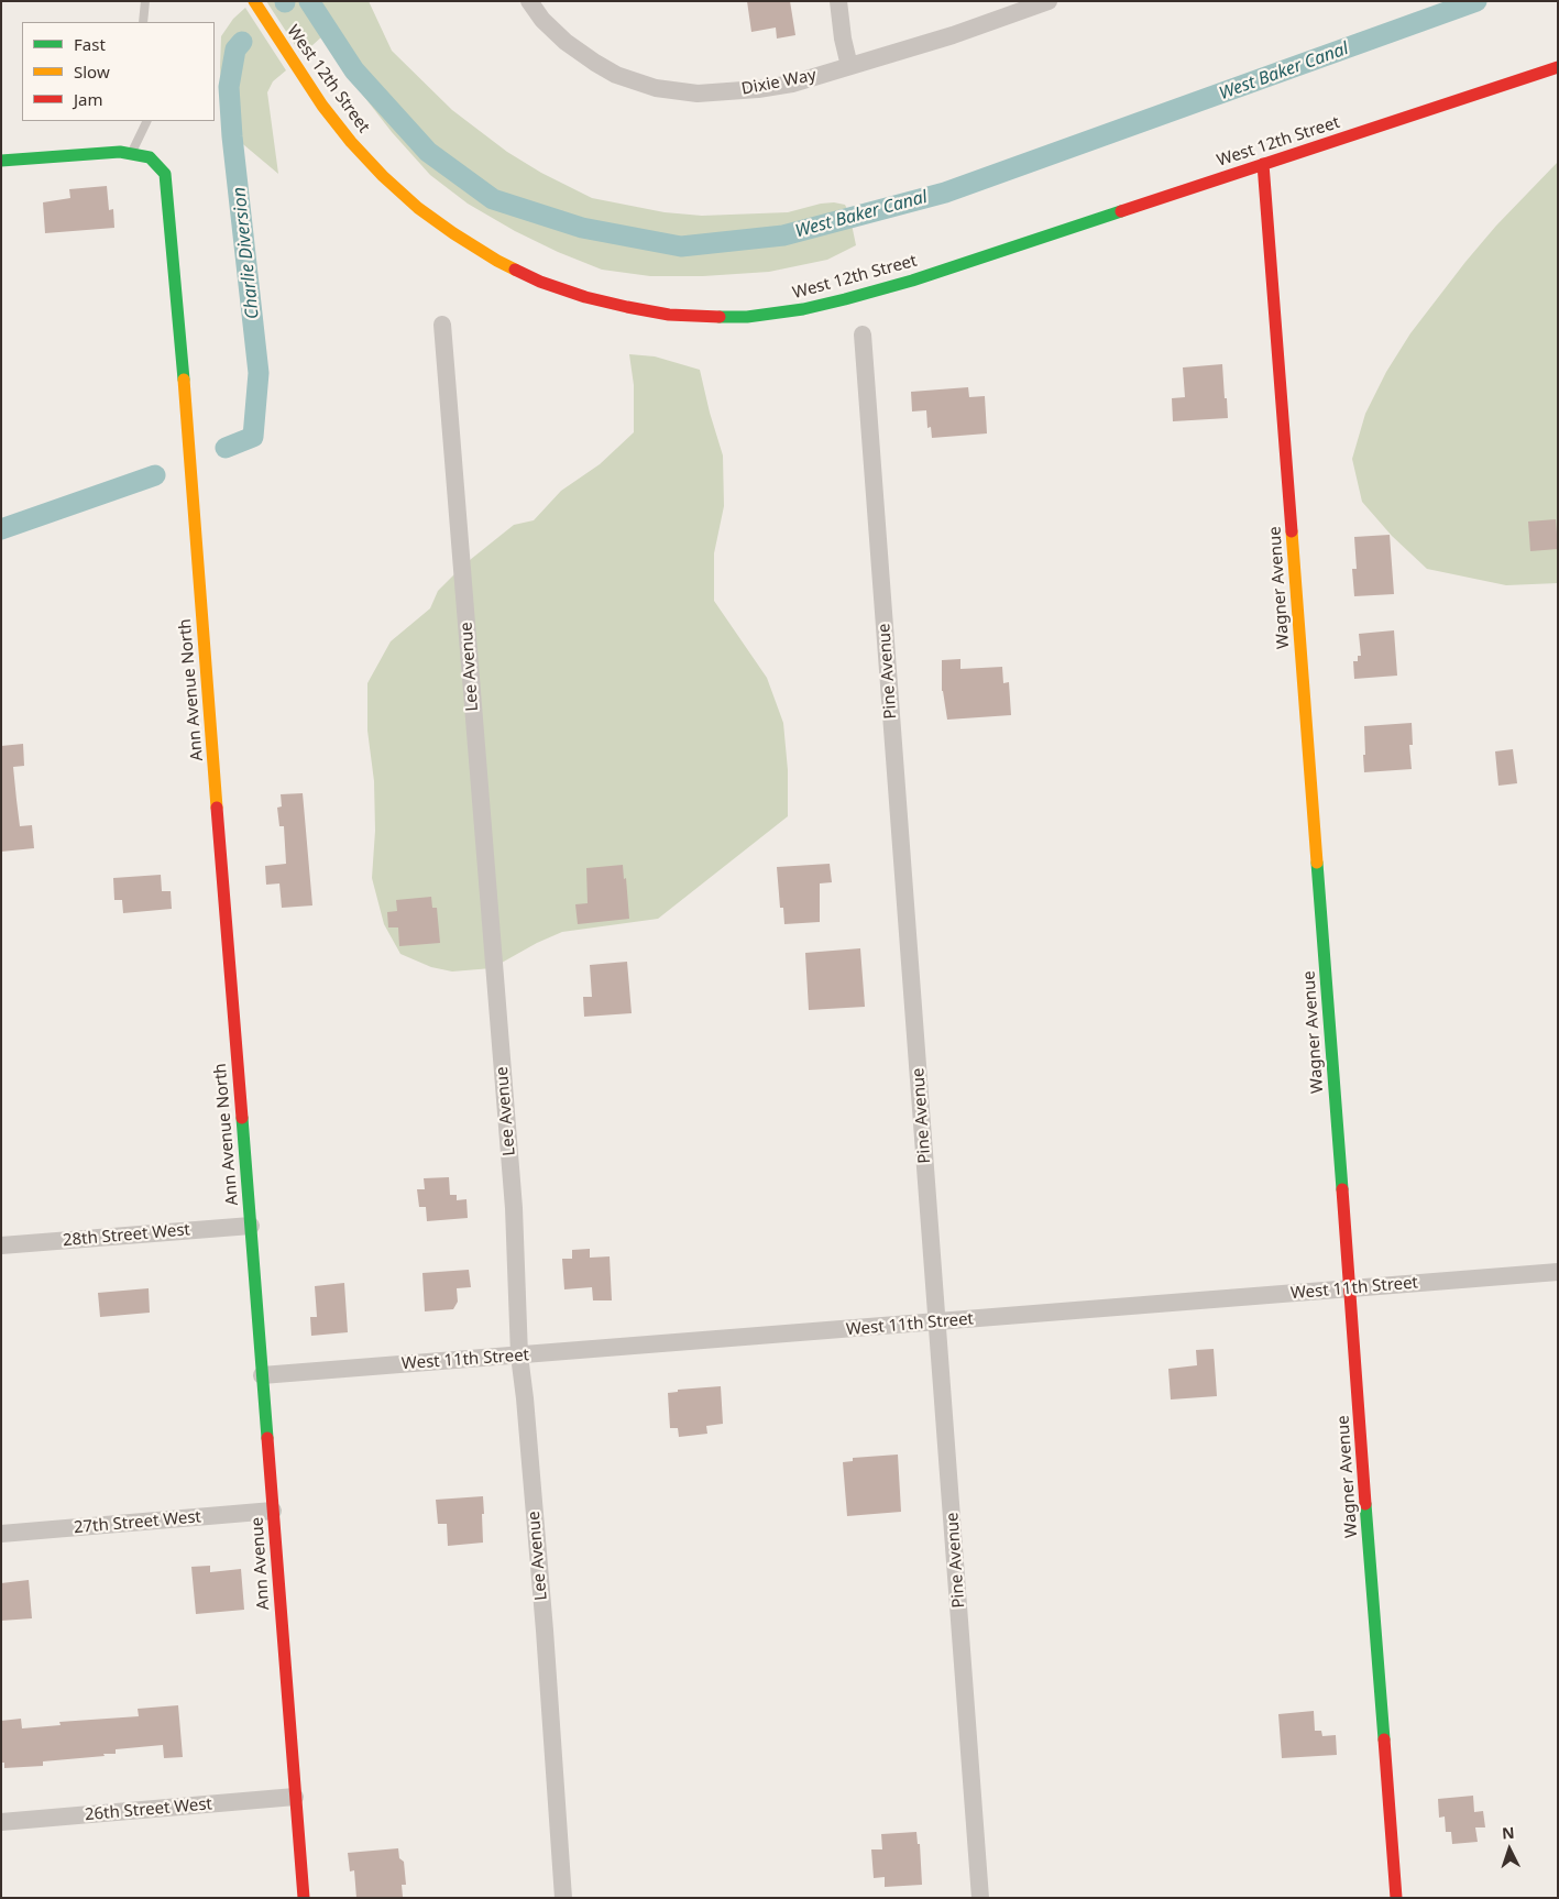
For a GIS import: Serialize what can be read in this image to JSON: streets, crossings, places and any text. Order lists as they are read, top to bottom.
{
  "streets": {
    "street": [
      "West 12th Street",
      "Dixie Way",
      "Wagner Avenue",
      "Lee Avenue",
      "Pine Avenue",
      "Ann Avenue North",
      "28th Street West",
      "West 11th Street",
      "27th Street West",
      "Ann Avenue",
      "26th Street West"
    ]
  },
  "crossings": [
    ["West 12th Street", "Wagner Avenue"],
    ["Wagner Avenue", "West 11th Street"],
    ["Lee Avenue", "West 11th Street"],
    ["Pine Avenue", "West 11th Street"],
    ["Ann Avenue North", "28th Street West"],
    ["Ann Avenue North", "Ann Avenue"],
    ["28th Street West", "Ann Avenue"],
    ["West 11th Street", "Ann Avenue"],
    ["27th Street West", "Ann Avenue"],
    ["Ann Avenue", "26th Street West"]
  ],
  "water": ["West Baker Canal", "Charlie Diversion"],
  "legend": ["Fast", "Slow", "Jam"],
  "north": "top"
}
